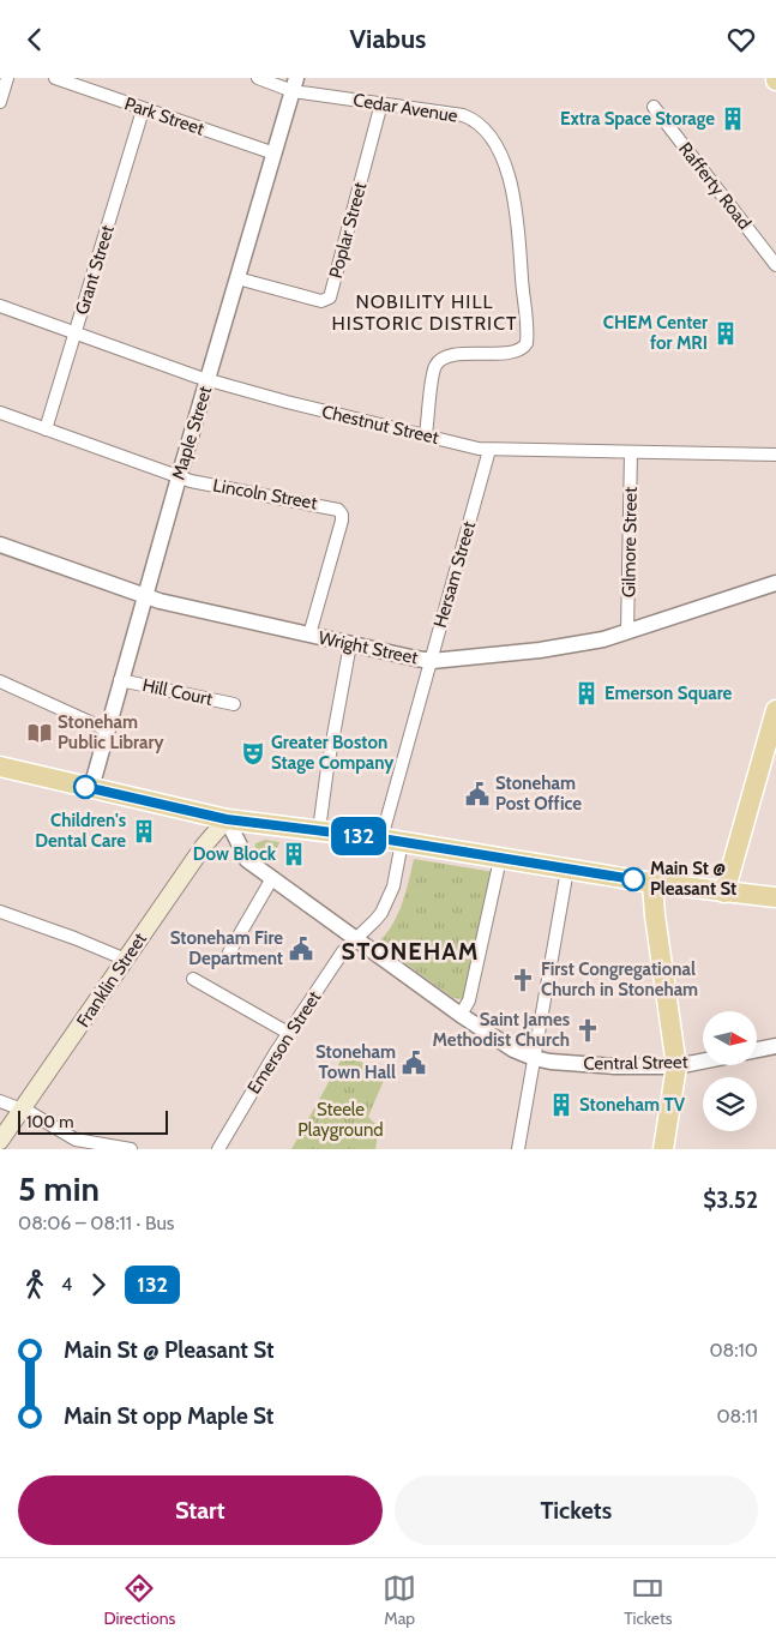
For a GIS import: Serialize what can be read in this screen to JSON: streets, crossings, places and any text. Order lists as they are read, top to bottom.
{
  "streets": {
    "main road": ["Franklin Street"],
    "street": [
      "Cedar Avenue",
      "Park Street",
      "Rafferty Road",
      "Poplar Street",
      "Grant Street",
      "Chestnut Street",
      "Maple Street",
      "Lincoln Street",
      "Gilmore Street",
      "Hersam Street",
      "Wright Street",
      "Hill Court",
      "Emerson Street",
      "Central Street"
    ]
  },
  "crossings": [
    ["Cedar Avenue", "Poplar Street"],
    ["Cedar Avenue", "Chestnut Street"],
    ["Cedar Avenue", "Maple Street"],
    ["Park Street", "Grant Street"],
    ["Park Street", "Maple Street"],
    ["Poplar Street", "Maple Street"],
    ["Grant Street", "Chestnut Street"],
    ["Grant Street", "Lincoln Street"],
    ["Chestnut Street", "Maple Street"],
    ["Chestnut Street", "Gilmore Street"],
    ["Chestnut Street", "Hersam Street"],
    ["Maple Street", "Lincoln Street"],
    ["Maple Street", "Wright Street"],
    ["Maple Street", "Hill Court"],
    ["Lincoln Street", "Wright Street"],
    ["Gilmore Street", "Wright Street"],
    ["Hersam Street", "Wright Street"],
    ["Franklin Street", "Central Street"],
    ["Emerson Street", "Central Street"]
  ],
  "districts": ["NOBILITY HILL HISTORIC DISTRICT", "STONEHAM"],
  "parks": ["Steele Playground"],
  "places": {
    "building": [
      "Extra Space Storage",
      "CHEM Center for MRI",
      "Emerson Square",
      "Children's Dental Care",
      "Dow Block",
      "Stoneham TV"
    ],
    "library": ["Stoneham Public Library"],
    "theatre": ["Greater Boston Stage Company"],
    "public building": ["Stoneham Post Office", "Stoneham Fire Department", "Stoneham Town Hall"],
    "other": ["Main St @ Pleasant St"],
    "church": ["First Congregational Church in Stoneham", "Saint James Methodist Church"]
  },
  "lines": ["bus line 132"],
  "scale_bar": "100 m",
  "north": "right",
  "page": {
    "header": "Viabus",
    "on_map": "132",
    "scale": "100 m",
    "heading": ["5 min", "08:06 – 08:11 · Bus", "$3.52"],
    "legs": ["4", "132"],
    "list": [
      {
        "name": "Main St @ Pleasant St",
        "value": "08:10"
      },
      {
        "name": "Main St opp Maple St",
        "value": "08:11"
      }
    ],
    "buttons": ["Start", "Tickets"],
    "tabs": ["Directions", "Map", "Tickets"]
  }
}
